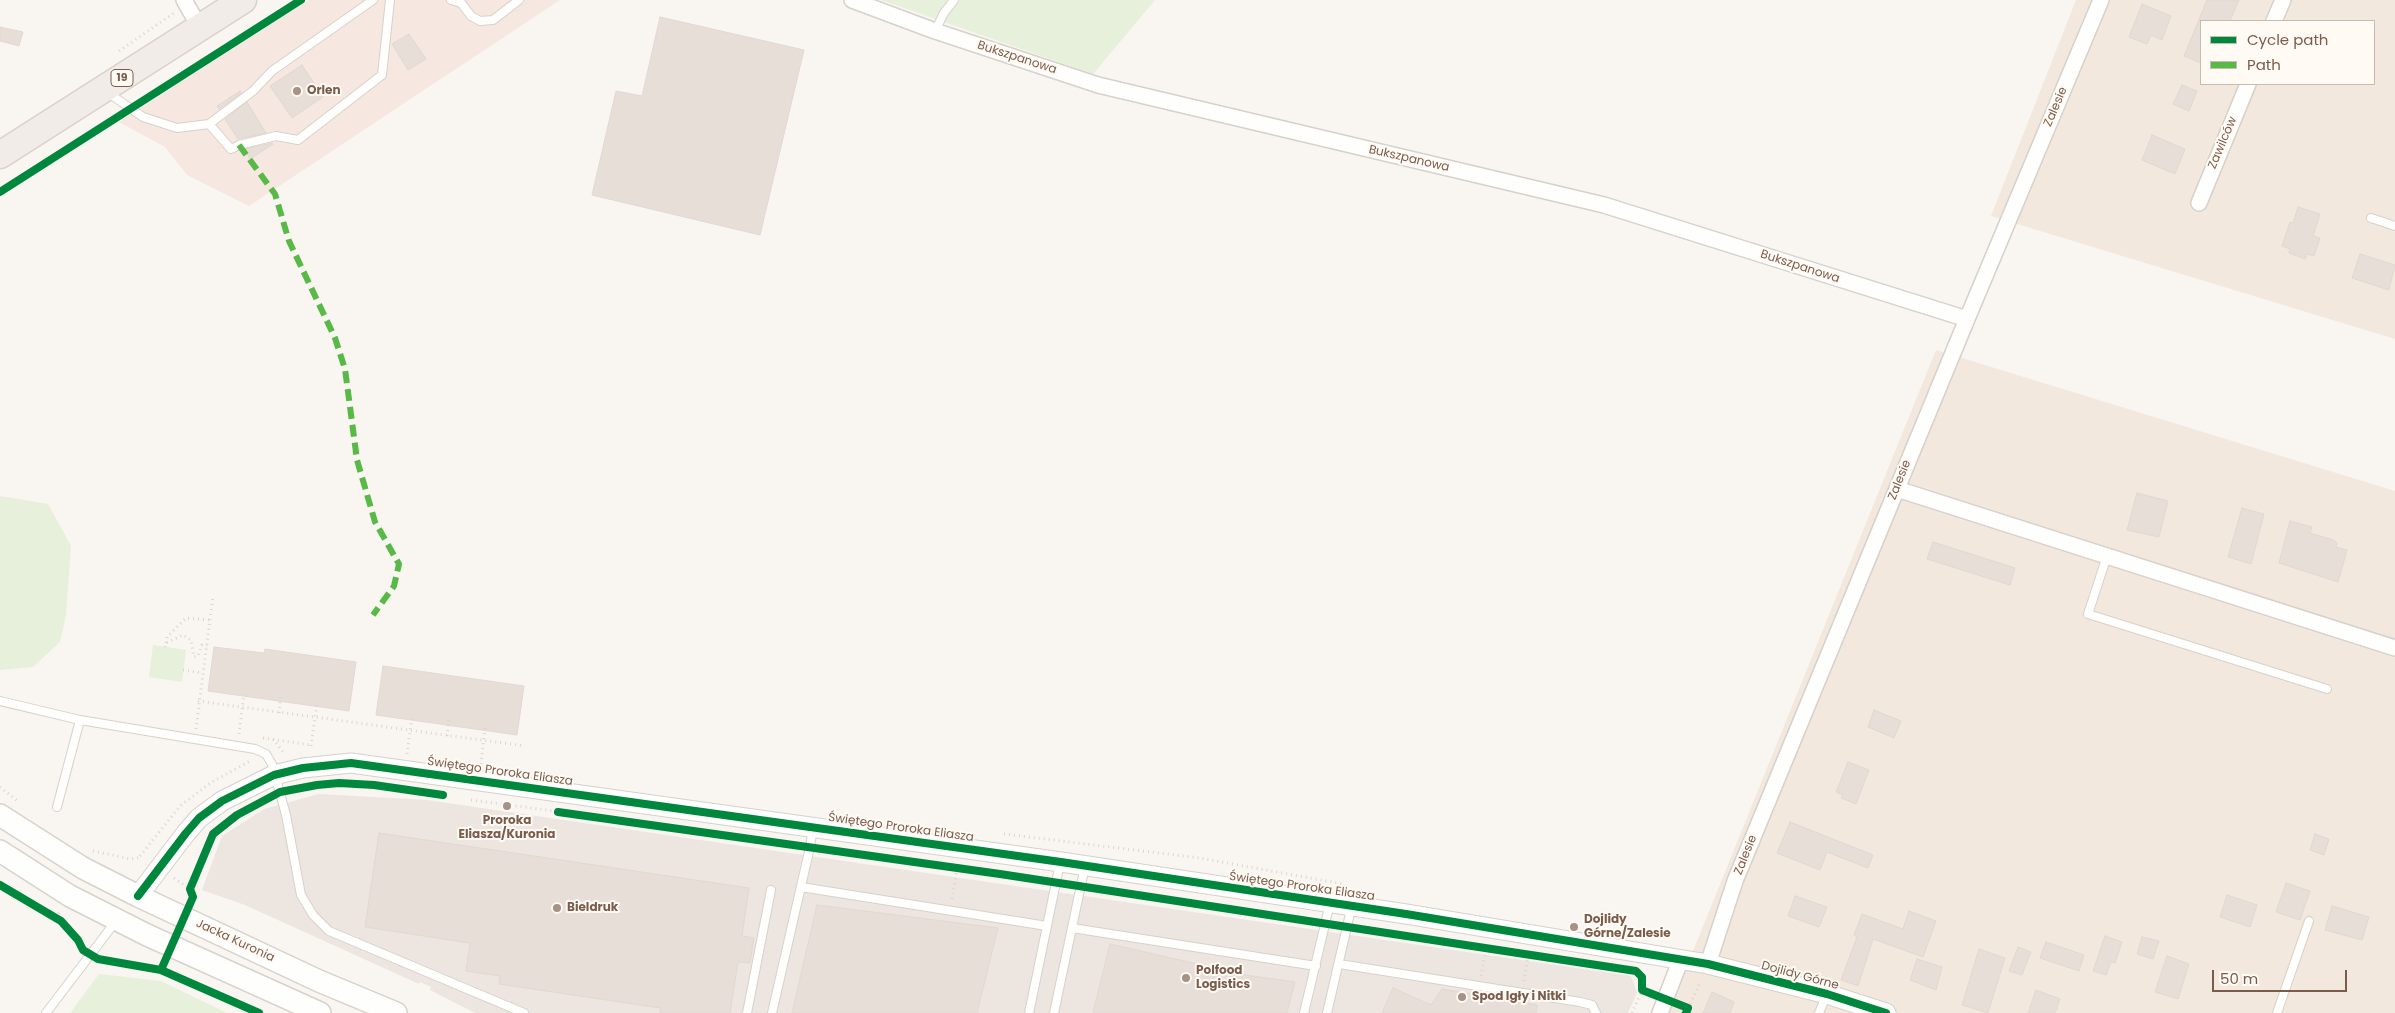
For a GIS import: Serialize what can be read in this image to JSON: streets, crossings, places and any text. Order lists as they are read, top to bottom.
{
  "streets": {
    "highway": ["19"],
    "main road": ["Jacka Kuronia"],
    "street": [
      "Bukszpanowa",
      "Zalesie",
      "Zawilców",
      "Świętego Proroka Eliasza",
      "Dojlidy Górne"
    ]
  },
  "crossings": [
    ["Bukszpanowa", "Zalesie"],
    ["Zalesie", "Świętego Proroka Eliasza"],
    ["Zalesie", "Dojlidy Górne"],
    ["Świętego Proroka Eliasza", "Jacka Kuronia"],
    ["Świętego Proroka Eliasza", "Dojlidy Górne"]
  ],
  "places": [
    "Orlen",
    "Proroka Eliasza/Kuronia",
    "Bieldruk",
    "Dojlidy Górne/Zalesie",
    "Polfood Logistics",
    "Spod Igły i Nitki"
  ],
  "legend": ["Cycle path", "Path"],
  "scale_bar": "50 m"
}
